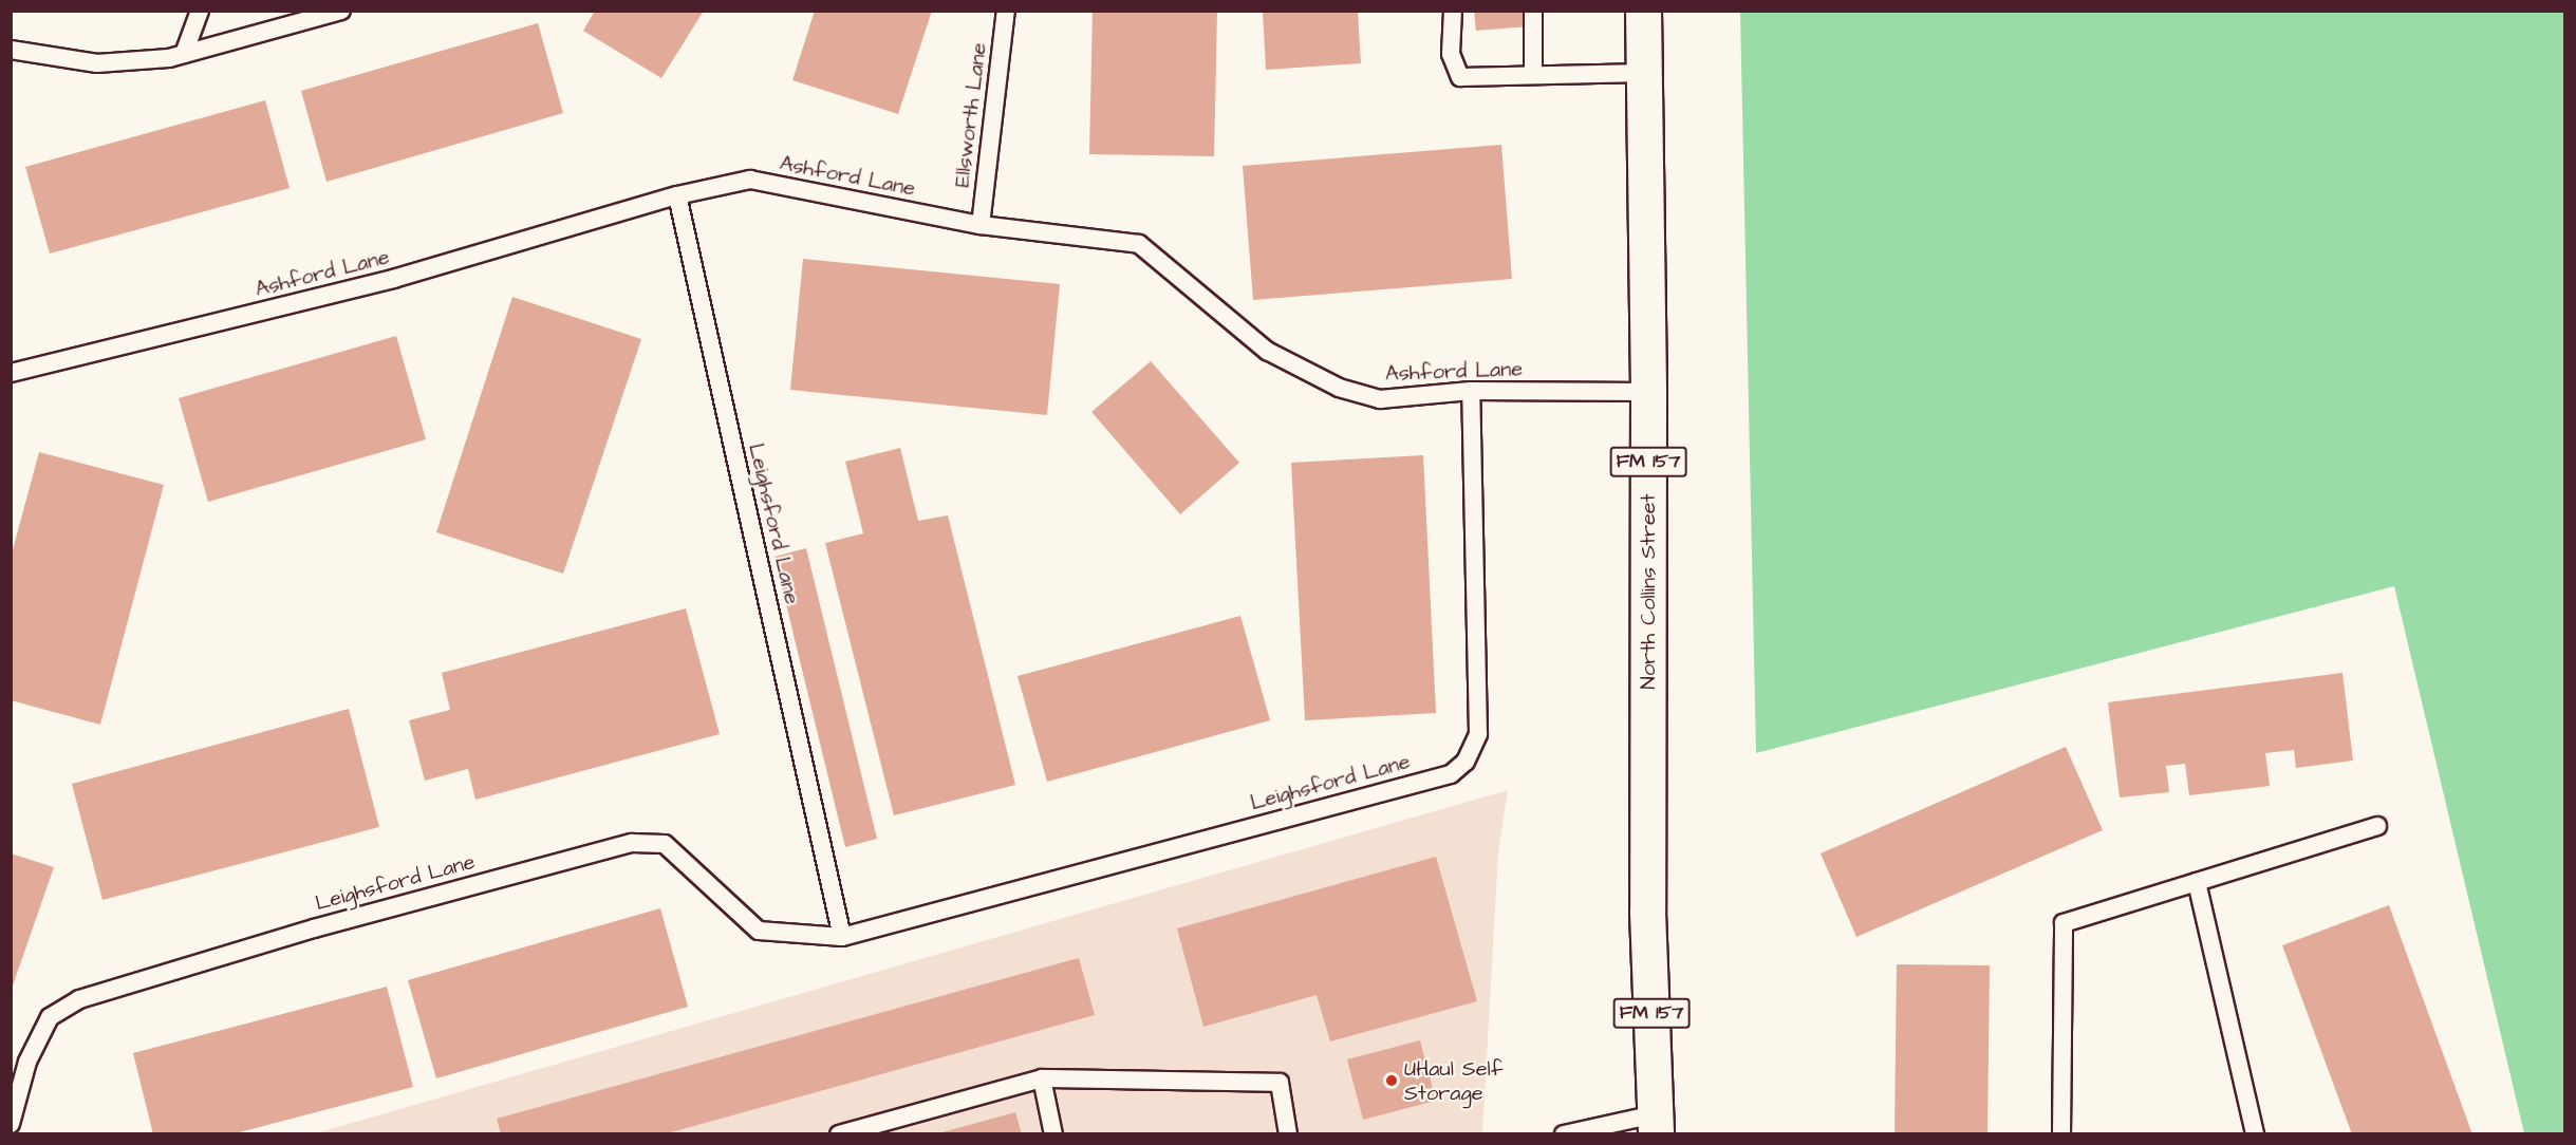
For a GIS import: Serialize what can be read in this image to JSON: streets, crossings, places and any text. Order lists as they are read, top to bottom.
{
  "streets": {
    "main road": ["FM 157", "North Collins Street"],
    "lane": ["Ellsworth Lane", "Ashford Lane", "Leighsford Lane"]
  },
  "crossings": [
    ["Ellsworth Lane", "Ashford Lane"],
    ["Ashford Lane", "Leighsford Lane"],
    ["Ashford Lane", "North Collins Street"]
  ],
  "places": ["UHaul Self Storage"]
}
